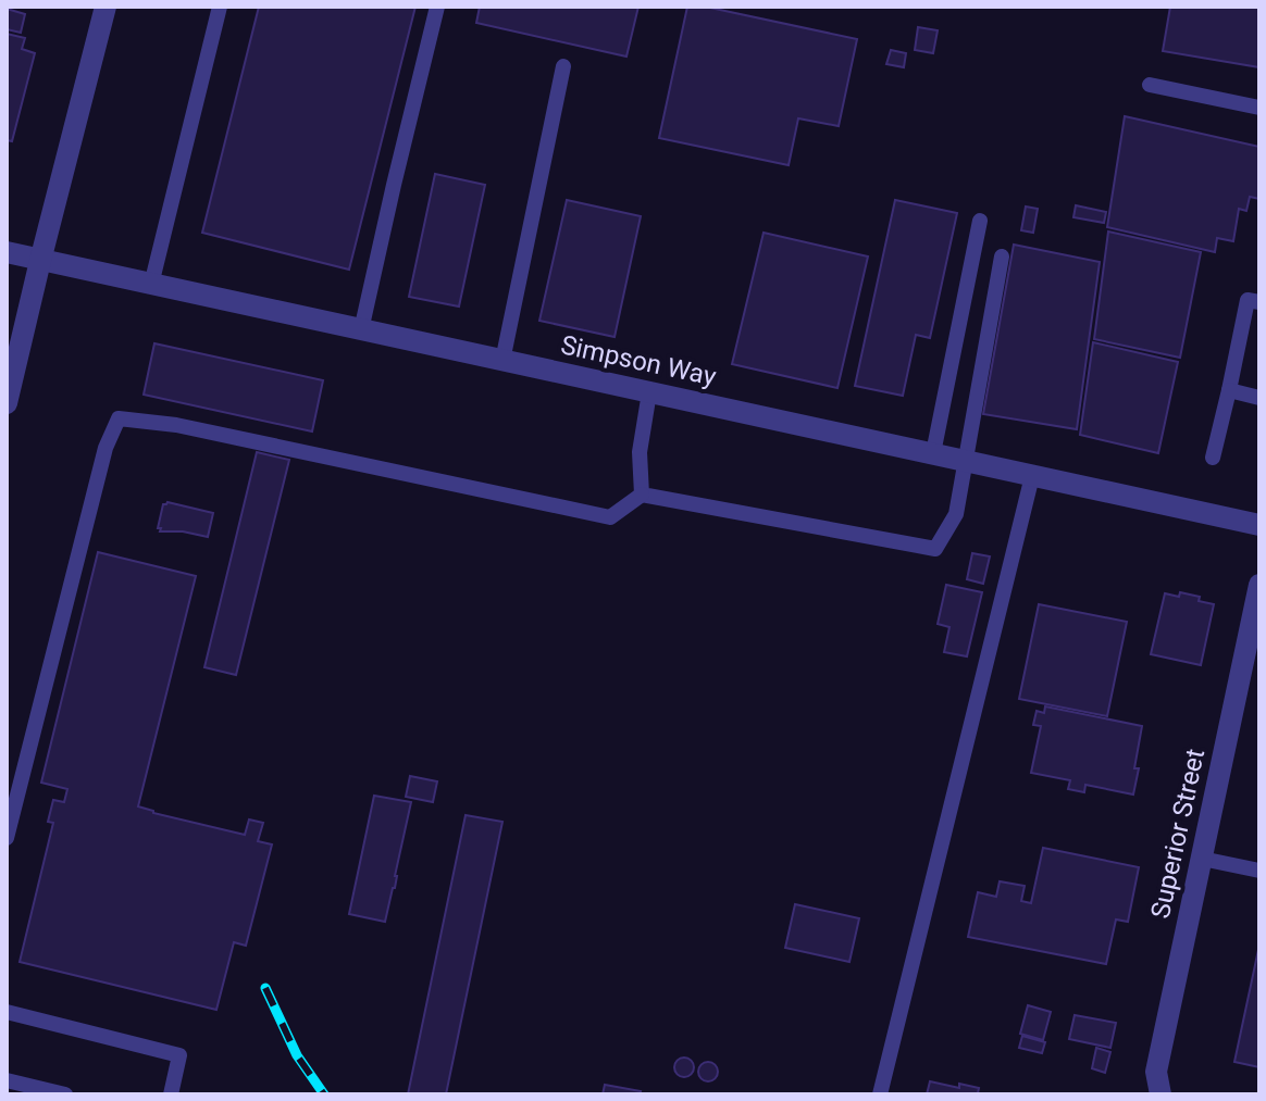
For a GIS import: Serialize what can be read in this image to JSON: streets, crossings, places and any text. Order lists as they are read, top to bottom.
{
  "streets": {
    "street": ["Simpson Way", "Superior Street"]
  }
}
